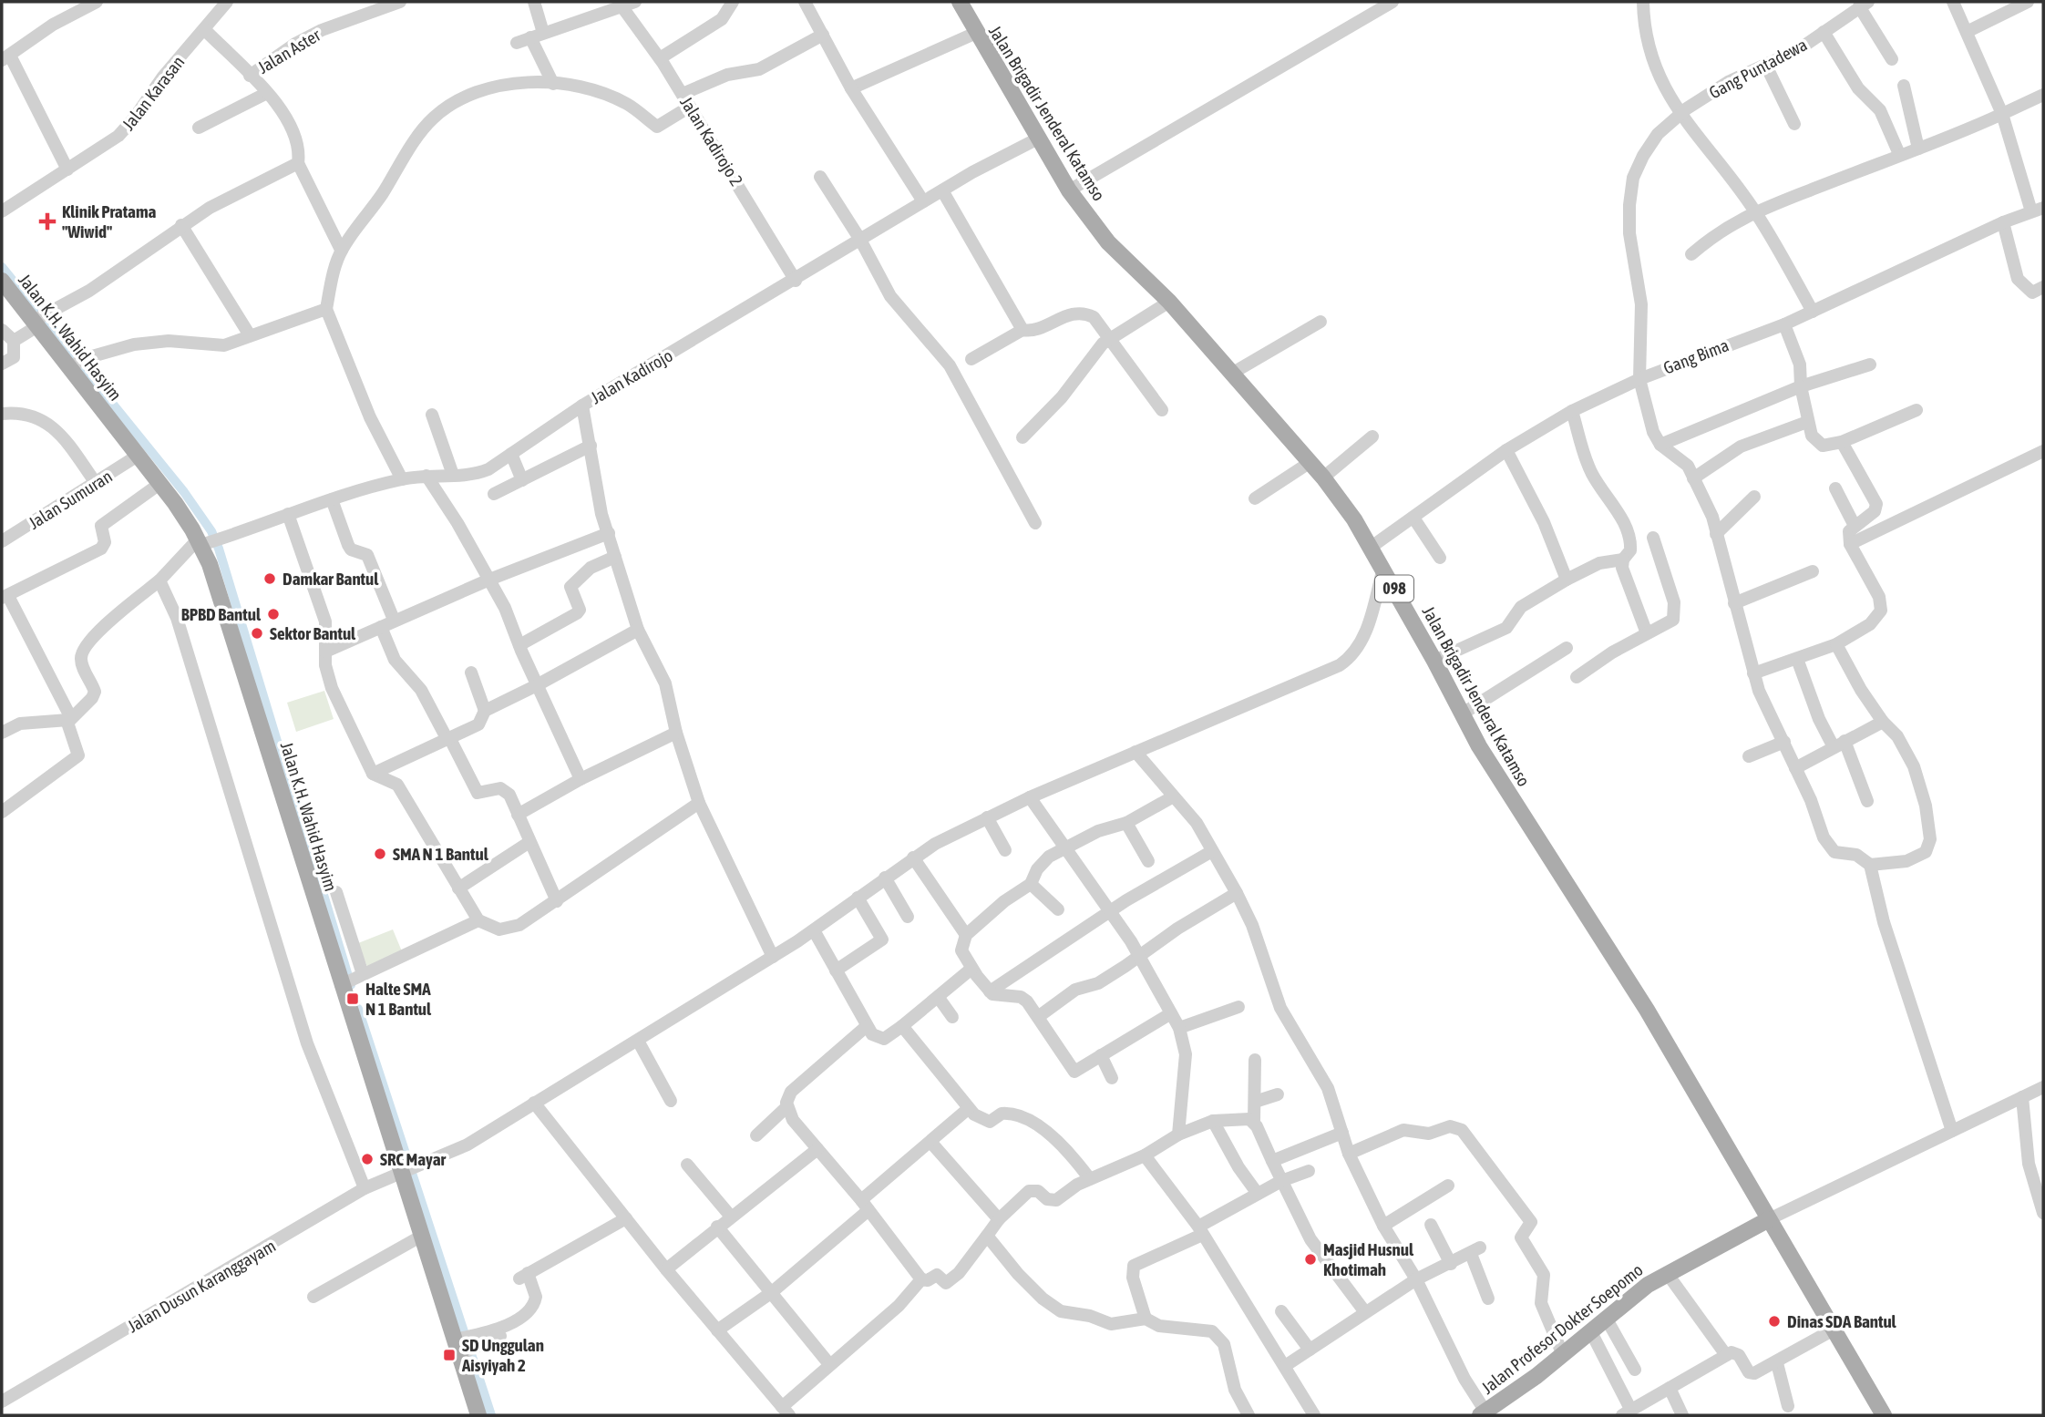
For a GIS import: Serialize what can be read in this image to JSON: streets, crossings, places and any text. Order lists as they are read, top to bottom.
{
  "streets": {
    "main road": [
      "Jalan Brigadir Jenderal Katamso",
      "Jalan K.H. Wahid Hasyim",
      "098",
      "Jalan Profesor Dokter Soepomo"
    ],
    "street": [
      "Jalan Aster",
      "Gang Puntadewa",
      "Jalan Karasan",
      "Jalan Kadirojo 2",
      "Gang Bima",
      "Jalan Kadirojo",
      "Jalan Sumuran",
      "Jalan Dusun Karanggayam"
    ]
  },
  "crossings": [
    ["Gang Puntadewa", "Gang Bima"],
    ["Jalan Brigadir Jenderal Katamso", "Gang Bima"],
    ["Jalan Brigadir Jenderal Katamso", "Jalan Kadirojo"],
    ["Jalan Brigadir Jenderal Katamso", "098"],
    ["Jalan Brigadir Jenderal Katamso", "Jalan Dusun Karanggayam"],
    ["Jalan Brigadir Jenderal Katamso", "Jalan Profesor Dokter Soepomo"],
    ["Jalan Kadirojo 2", "Jalan Kadirojo"],
    ["Jalan K.H. Wahid Hasyim", "Jalan Kadirojo"],
    ["Jalan K.H. Wahid Hasyim", "Jalan Sumuran"],
    ["Jalan K.H. Wahid Hasyim", "Jalan Dusun Karanggayam"],
    ["098", "Jalan Profesor Dokter Soepomo"]
  ],
  "places": {
    "health": ["Klinik Pratama \"Wiwid\""],
    "other": [
      "Damkar Bantul",
      "BPBD Bantul",
      "Sektor Bantul",
      "SMA N 1 Bantul",
      "SRC Mayar",
      "Masjid Husnul Khotimah",
      "Dinas SDA Bantul"
    ],
    "transit": ["Halte SMA N 1 Bantul", "SD Unggulan Aisyiyah 2"]
  }
}
